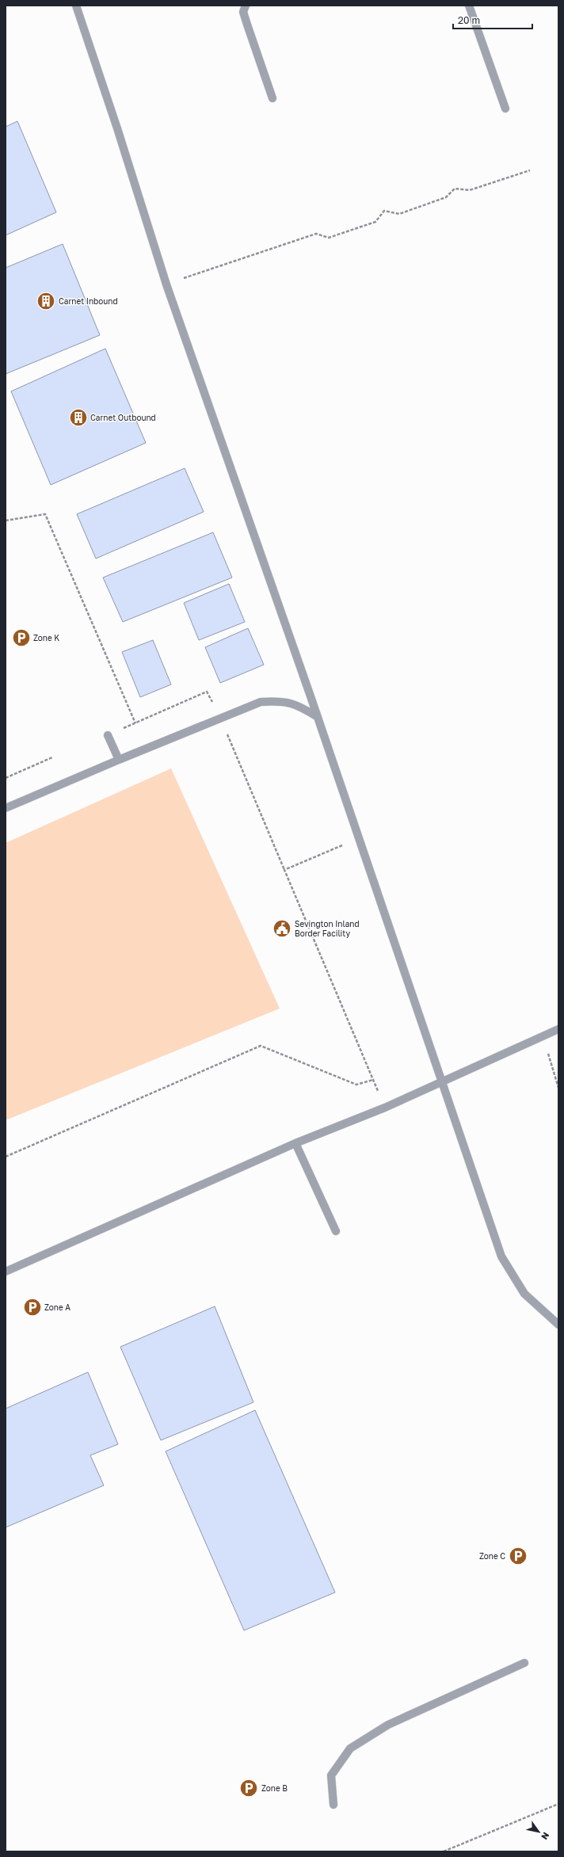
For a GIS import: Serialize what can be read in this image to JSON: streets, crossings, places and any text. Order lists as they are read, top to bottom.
{
  "places": {
    "building": ["Carnet Inbound", "Carnet Outbound"],
    "parking": [
      "Zone K",
      "Zone A",
      "Zone C",
      "Zone B"
    ],
    "public building": ["Sevington Inland Border Facility"]
  },
  "scale_bar": "20 m",
  "north": "bottom right"
}
